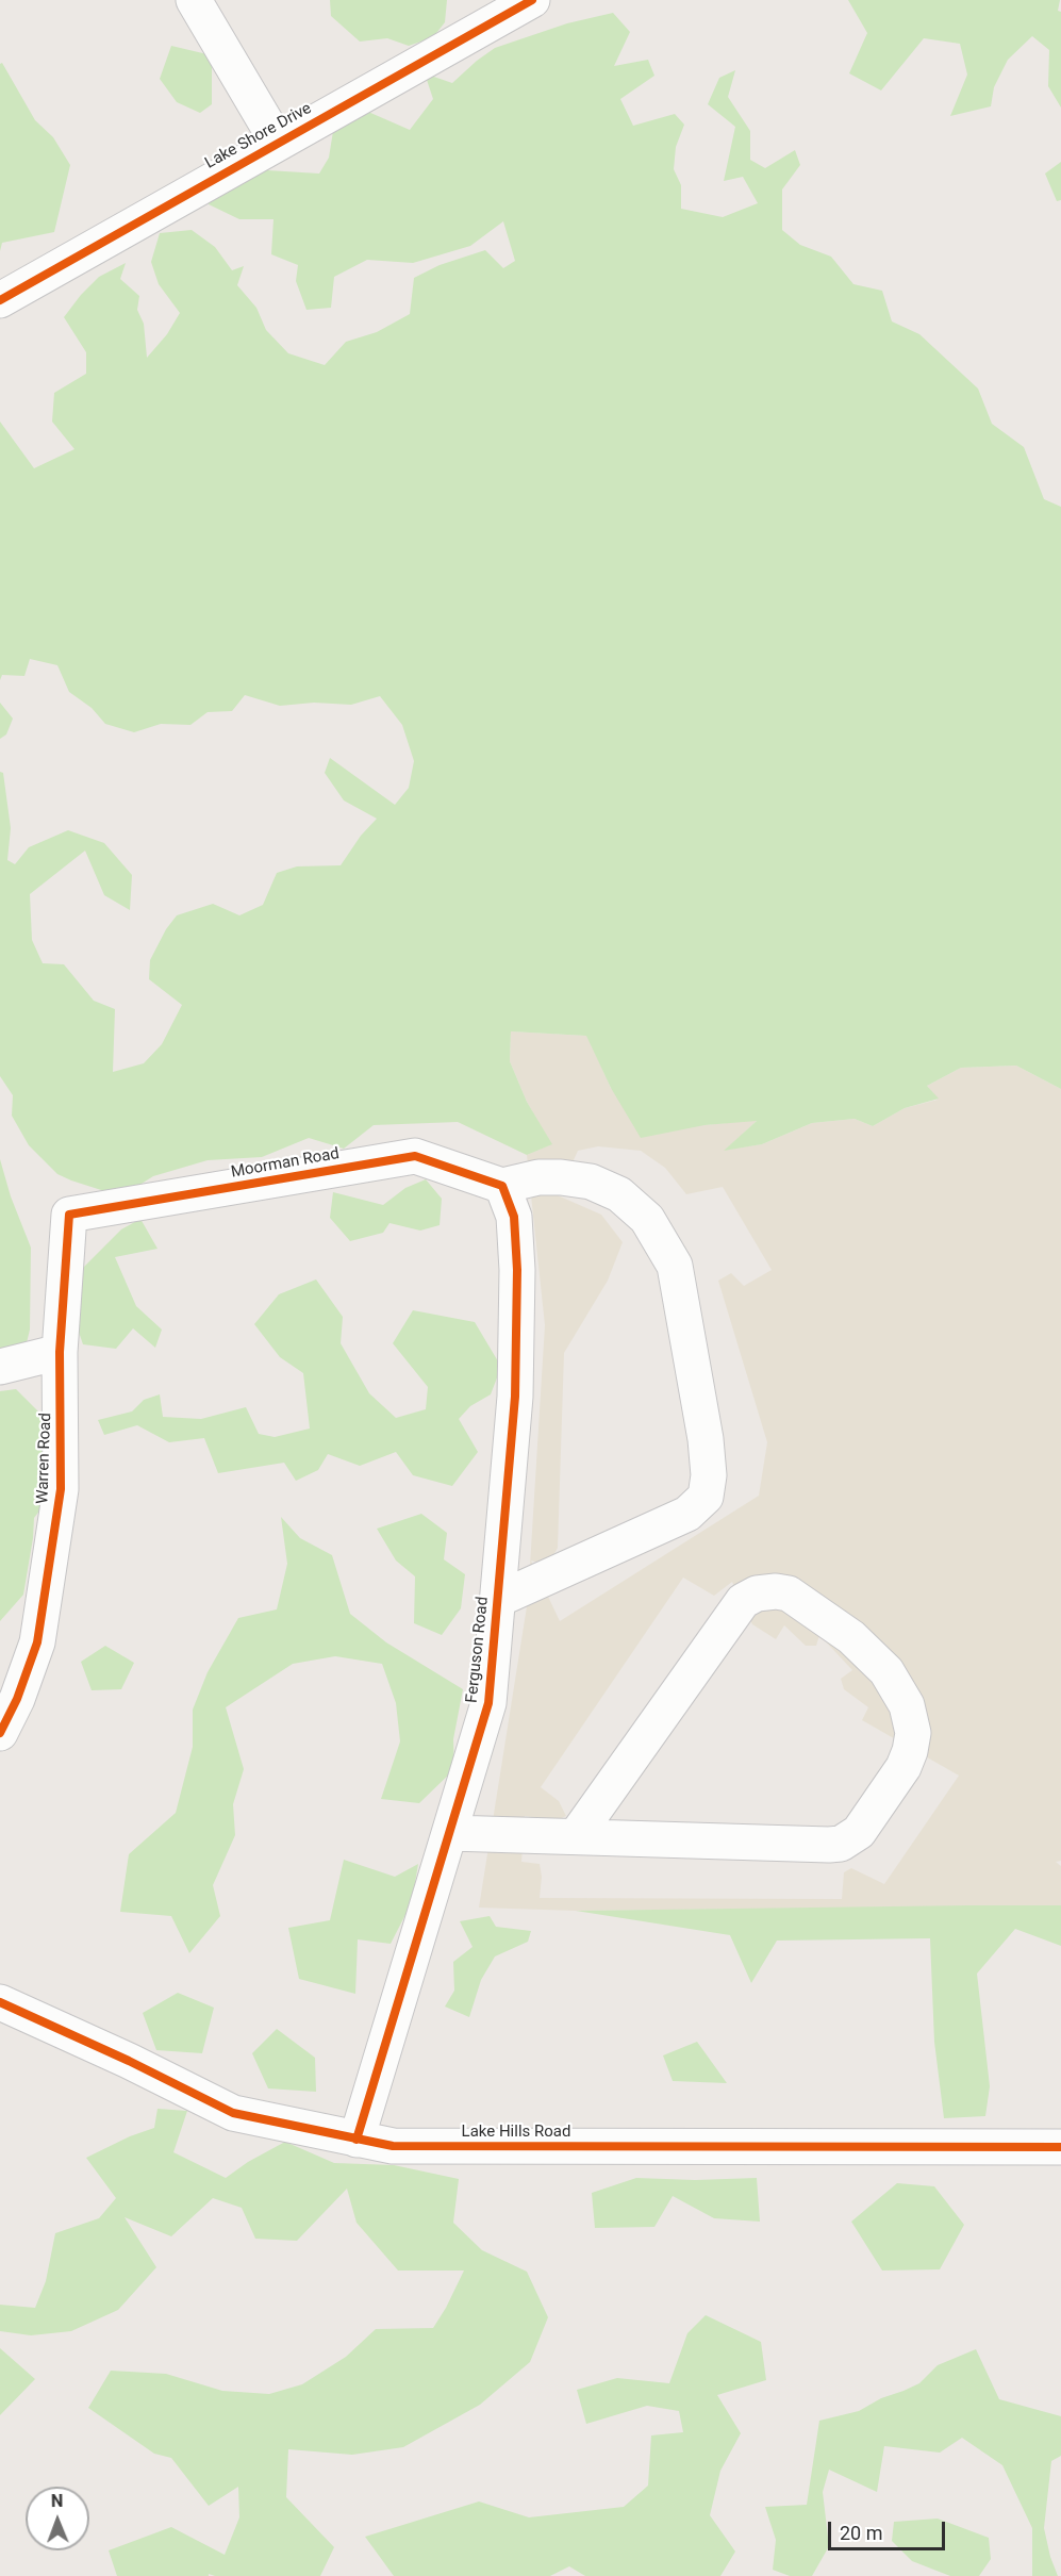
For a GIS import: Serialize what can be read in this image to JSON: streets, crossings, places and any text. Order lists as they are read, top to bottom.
{
  "streets": {
    "street": [
      "Lake Shore Drive",
      "Moorman Road",
      "Warren Road",
      "Ferguson Road",
      "Lake Hills Road"
    ]
  },
  "crossings": [
    ["Moorman Road", "Warren Road"],
    ["Moorman Road", "Ferguson Road"],
    ["Ferguson Road", "Lake Hills Road"]
  ],
  "scale_bar": "20 m",
  "north": "top"
}
